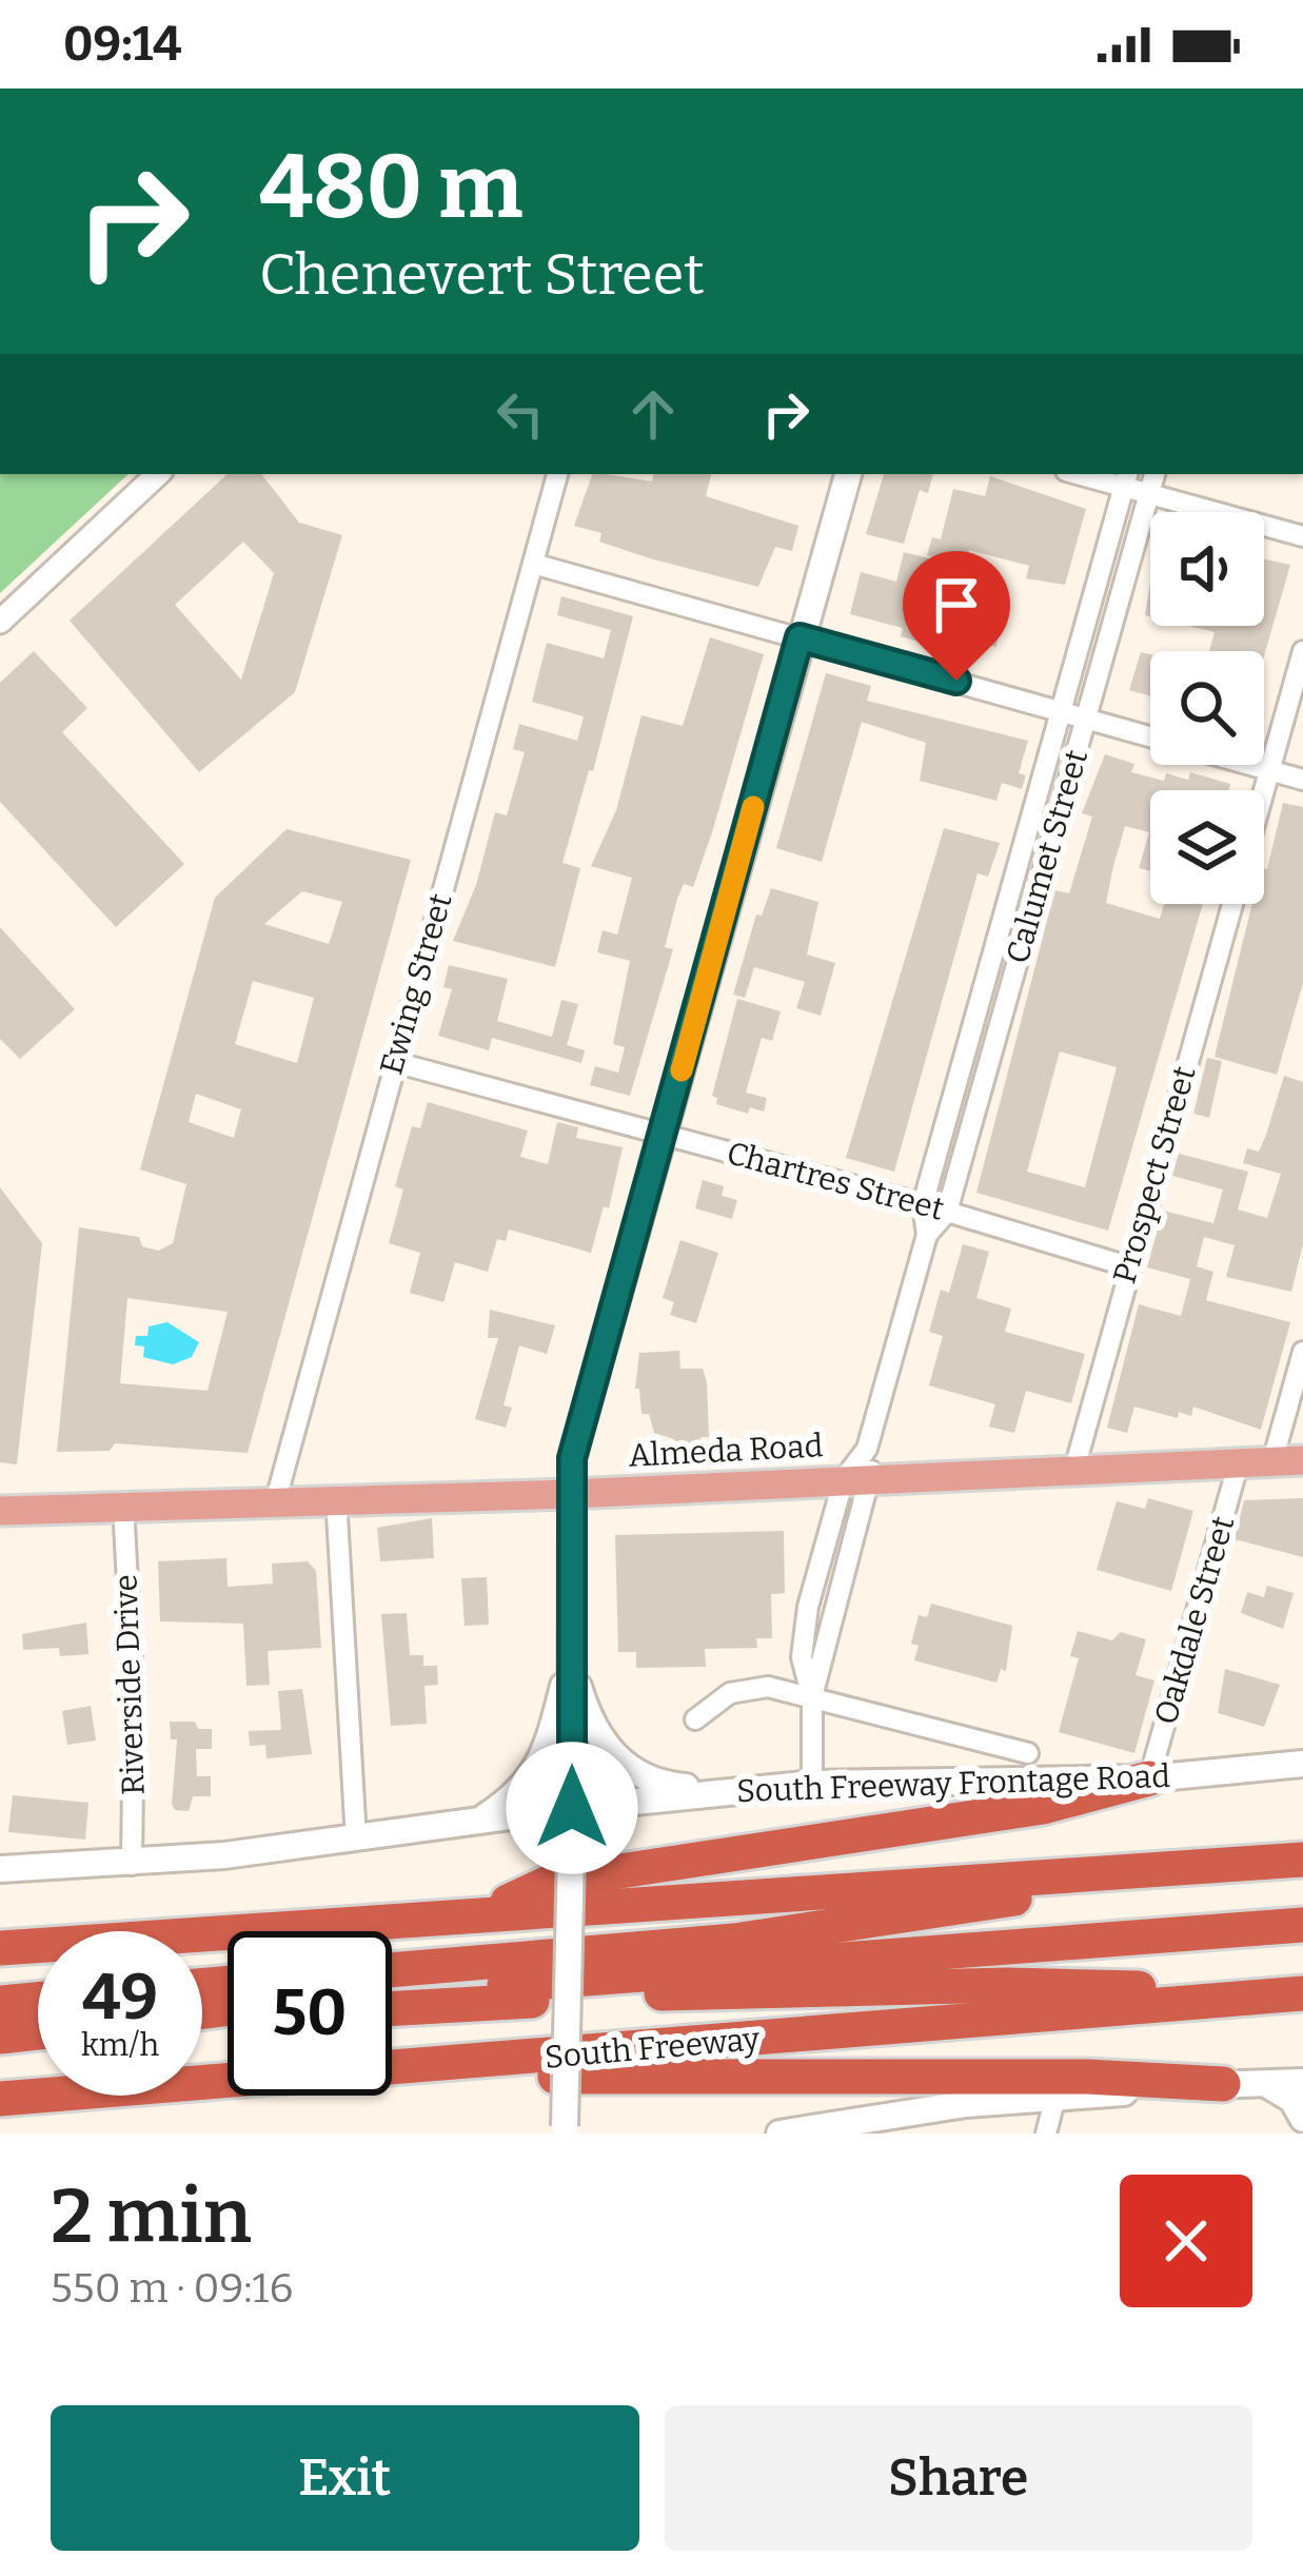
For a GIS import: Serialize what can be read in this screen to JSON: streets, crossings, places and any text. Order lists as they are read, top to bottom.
{
  "streets": {
    "highway": ["South Freeway"],
    "main road": ["Almeda Road", "South Freeway Frontage Road"],
    "street": [
      "Calumet Street",
      "Ewing Street",
      "Prospect Street",
      "Chartres Street",
      "Oakdale Street",
      "Riverside Drive"
    ]
  },
  "crossings": [
    ["Calumet Street", "Chartres Street"],
    ["Calumet Street", "Almeda Road"],
    ["Ewing Street", "Chartres Street"],
    ["Ewing Street", "Almeda Road"],
    ["Prospect Street", "Chartres Street"],
    ["Prospect Street", "Almeda Road"],
    ["Almeda Road", "Oakdale Street"],
    ["Almeda Road", "Riverside Drive"],
    ["Oakdale Street", "South Freeway Frontage Road"],
    ["Riverside Drive", "South Freeway Frontage Road"]
  ],
  "page": {
    "status": "09:14",
    "turn": ["480 m", "Chenevert Street"],
    "speed": "49 km/h",
    "limit": "50",
    "heading": ["2 min", "550 m · 09:16"],
    "buttons": ["Exit", "Share"]
  }
}
